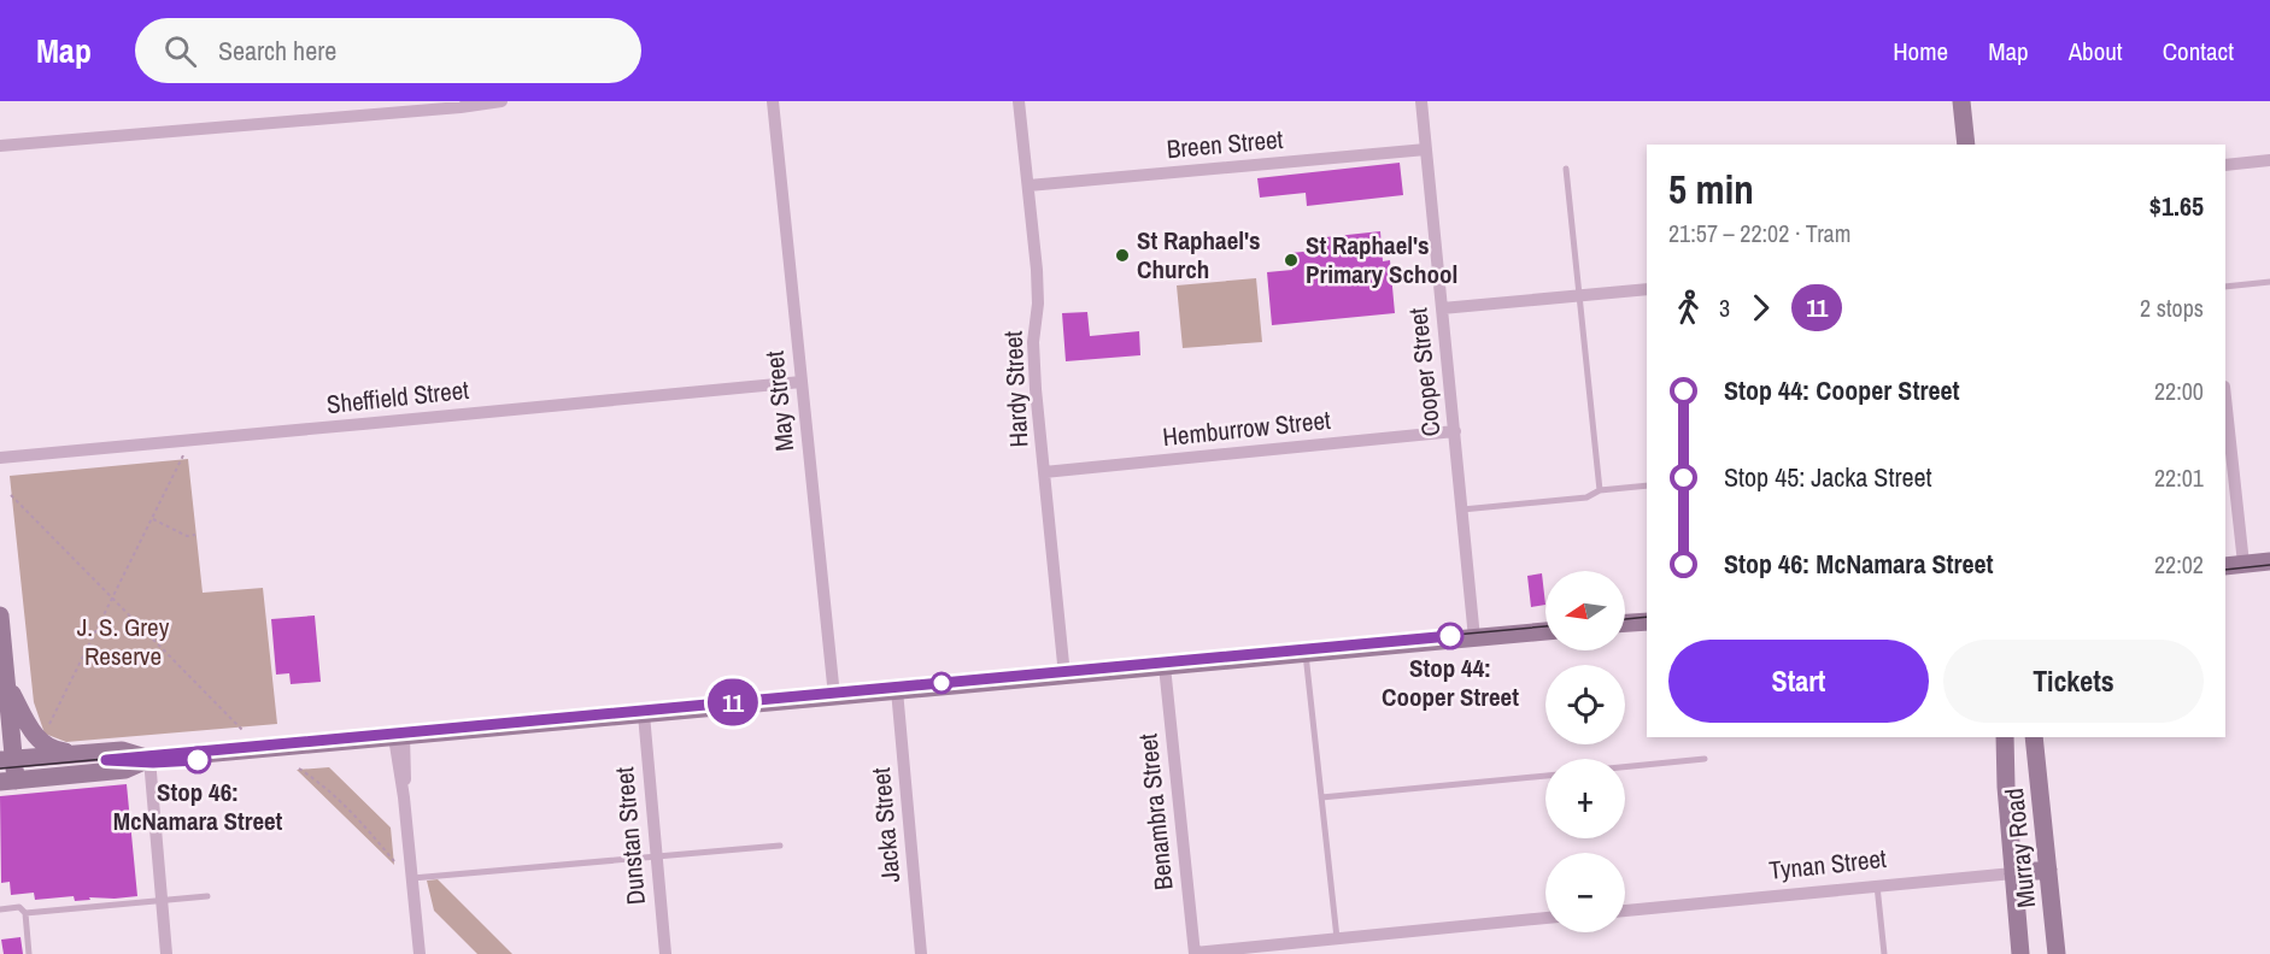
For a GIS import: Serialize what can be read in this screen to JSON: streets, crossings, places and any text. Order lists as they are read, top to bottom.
{
  "streets": {
    "street": [
      "Breen Street",
      "Cooper Street",
      "Hardy Street",
      "Sheffield Street",
      "May Street",
      "Hemburrow Street",
      "Benambra Street",
      "Jacka Street",
      "Dunstan Street",
      "Murray Road",
      "Tynan Street"
    ]
  },
  "crossings": [
    ["Breen Street", "Cooper Street"],
    ["Breen Street", "Hardy Street"],
    ["Cooper Street", "Hemburrow Street"],
    ["Hardy Street", "Hemburrow Street"],
    ["Sheffield Street", "May Street"],
    ["Murray Road", "Tynan Street"]
  ],
  "parks": ["J. S. Grey Reserve"],
  "places": [
    "St Raphael's Church",
    "St Raphael's Primary School",
    "Stop 44: Cooper Street",
    "Stop 46: McNamara Street"
  ],
  "lines": ["tram line 11"],
  "north": "left",
  "page": {
    "header": "Map",
    "search": "Search here",
    "nav": [
      "Home",
      "Map",
      "About",
      "Contact"
    ],
    "on_map": "11",
    "heading": ["5 min", "21:57 – 22:02 · Tram", "$1.65"],
    "legs": ["3", "11", "2 stops"],
    "list": [
      {
        "name": "Stop 44: Cooper Street",
        "value": "22:00"
      },
      {
        "name": "Stop 45: Jacka Street",
        "value": "22:01"
      },
      {
        "name": "Stop 46: McNamara Street",
        "value": "22:02"
      }
    ],
    "map_buttons": ["+", "−"],
    "buttons": ["Start", "Tickets"]
  }
}
